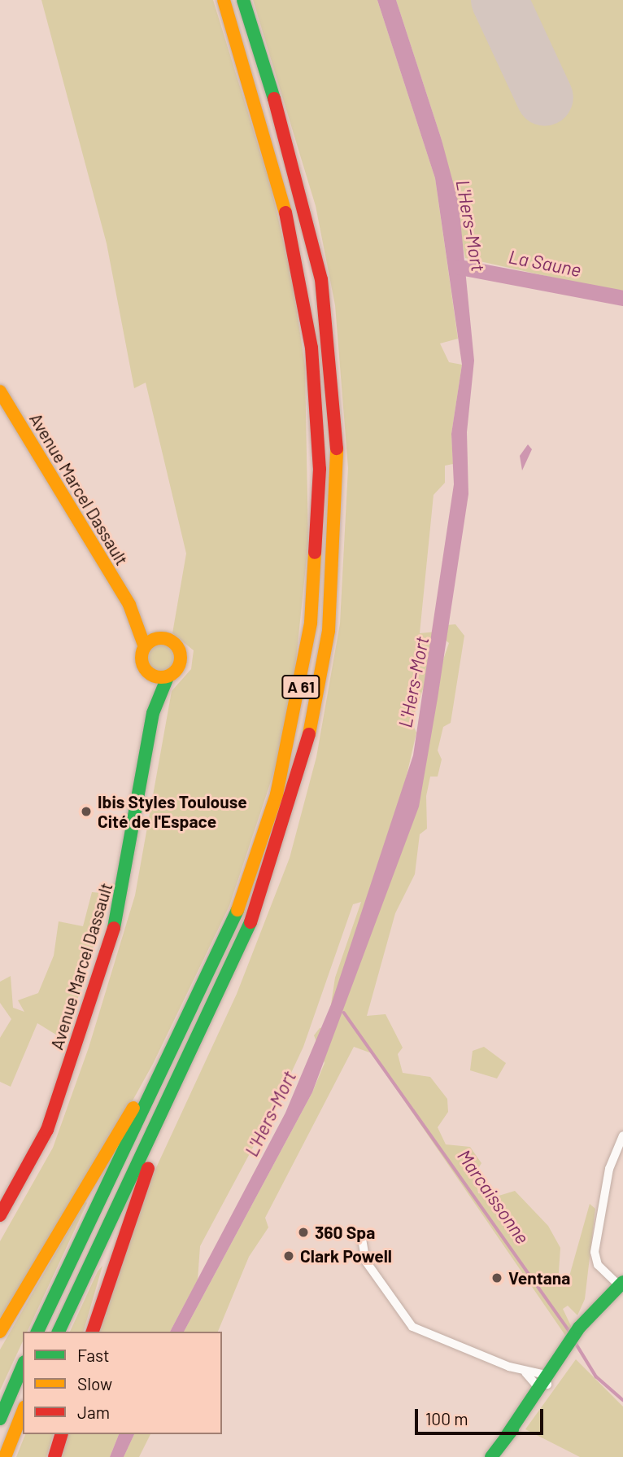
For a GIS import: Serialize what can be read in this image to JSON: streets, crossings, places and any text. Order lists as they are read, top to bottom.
{
  "streets": {
    "main road": ["Avenue Marcel Dassault", "A 61"]
  },
  "water": ["L'Hers-Mort", "La Saune", "Marcaissonne"],
  "places": [
    "Ibis Styles Toulouse Cité de l'Espace",
    "360 Spa",
    "Clark Powell",
    "Ventana"
  ],
  "legend": ["Fast", "Slow", "Jam"],
  "scale_bar": "100 m"
}
